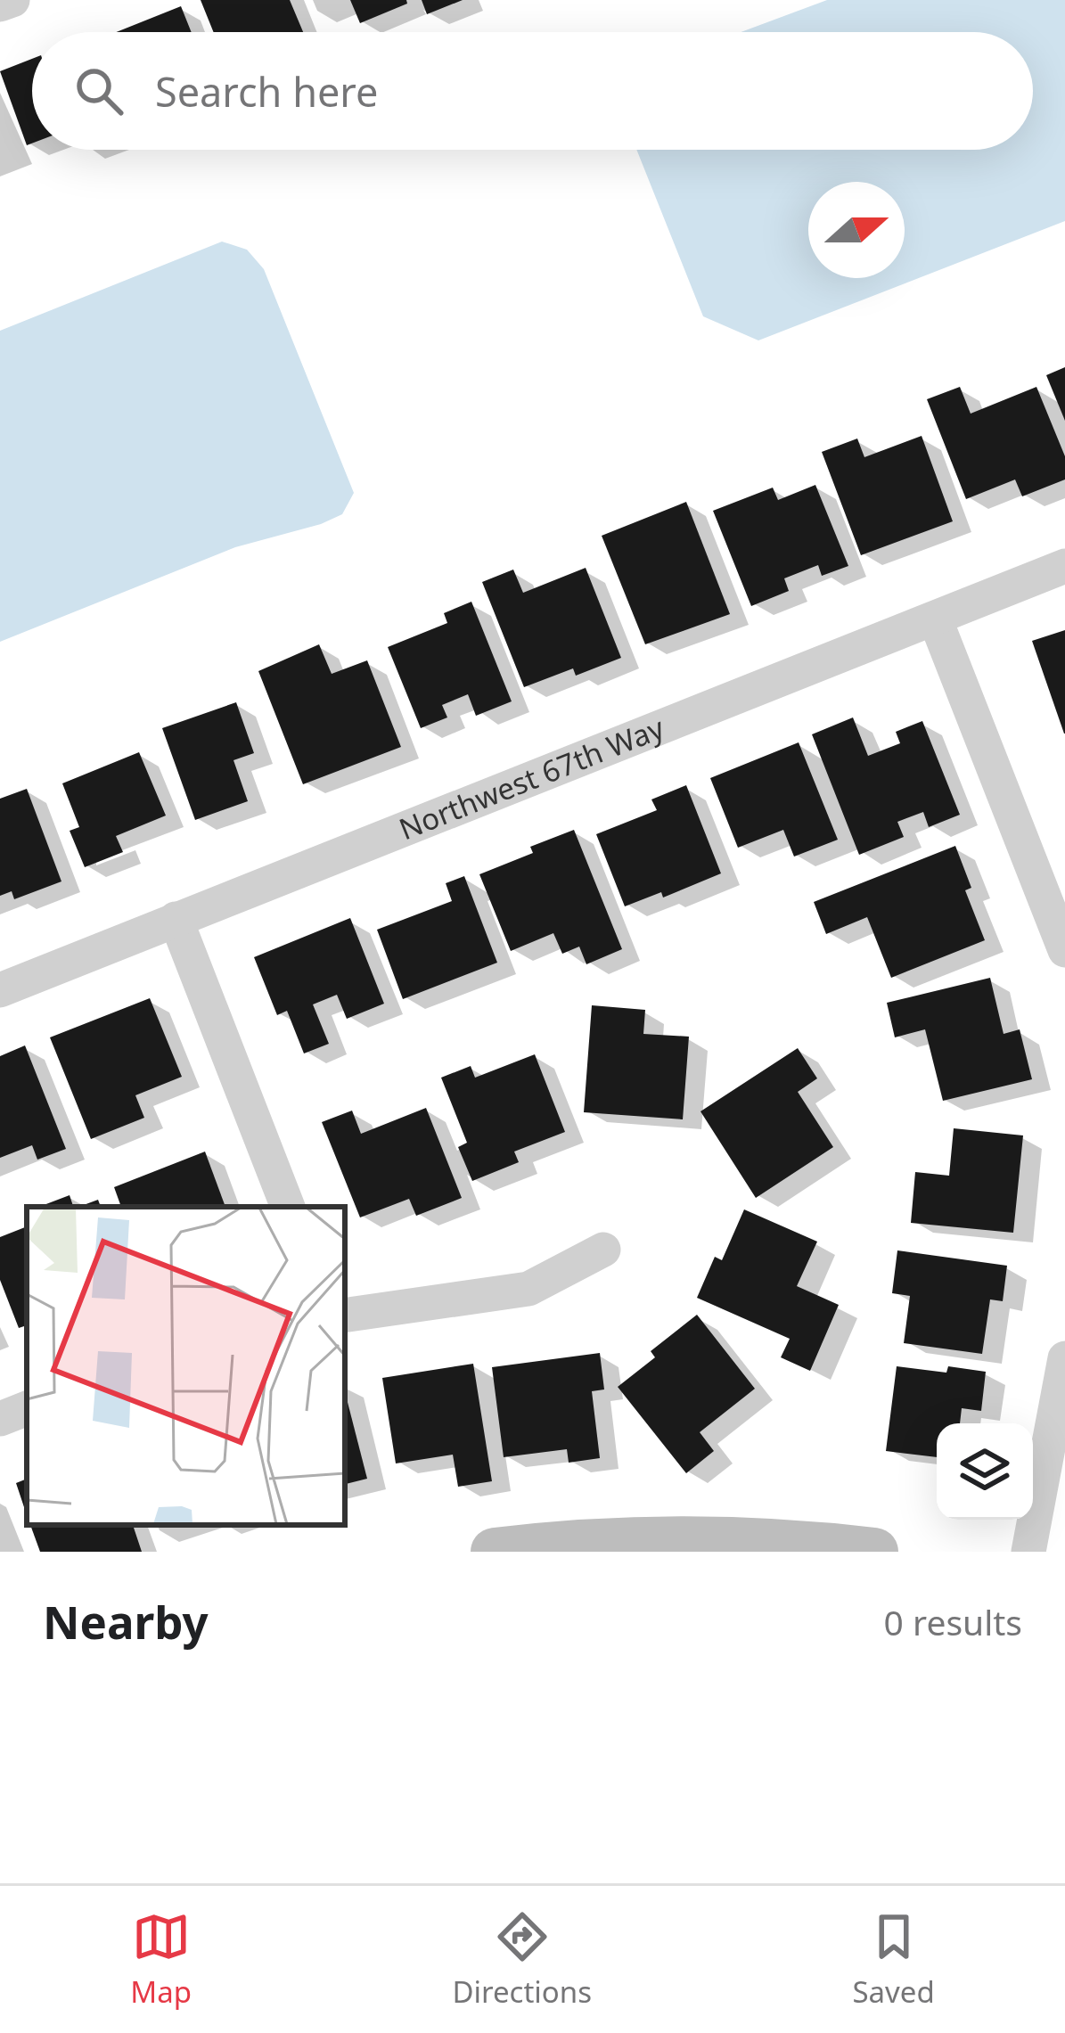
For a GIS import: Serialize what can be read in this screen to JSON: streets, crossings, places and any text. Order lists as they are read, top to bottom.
{
  "streets": {
    "street": ["Northwest 67th Way"]
  },
  "north": "right",
  "page": {
    "search": "Search here",
    "heading": ["Nearby", "0 results"],
    "nav": ["Map", "Directions", "Saved"]
  }
}
